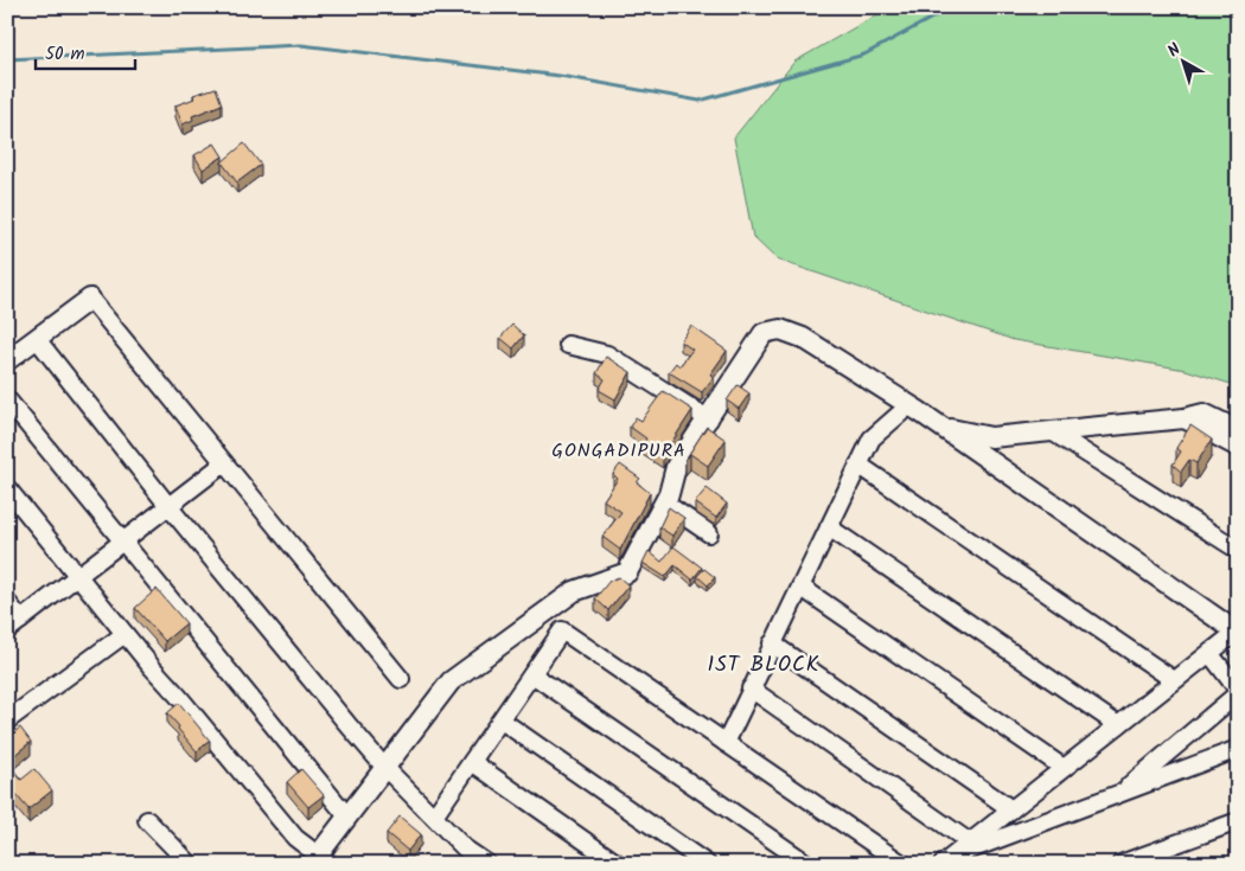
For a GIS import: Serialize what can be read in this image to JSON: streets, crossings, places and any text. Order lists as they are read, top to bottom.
{
  "districts": ["GONGADIPURA", "1ST BLOCK"],
  "scale_bar": "50 m",
  "north": "top left"
}
